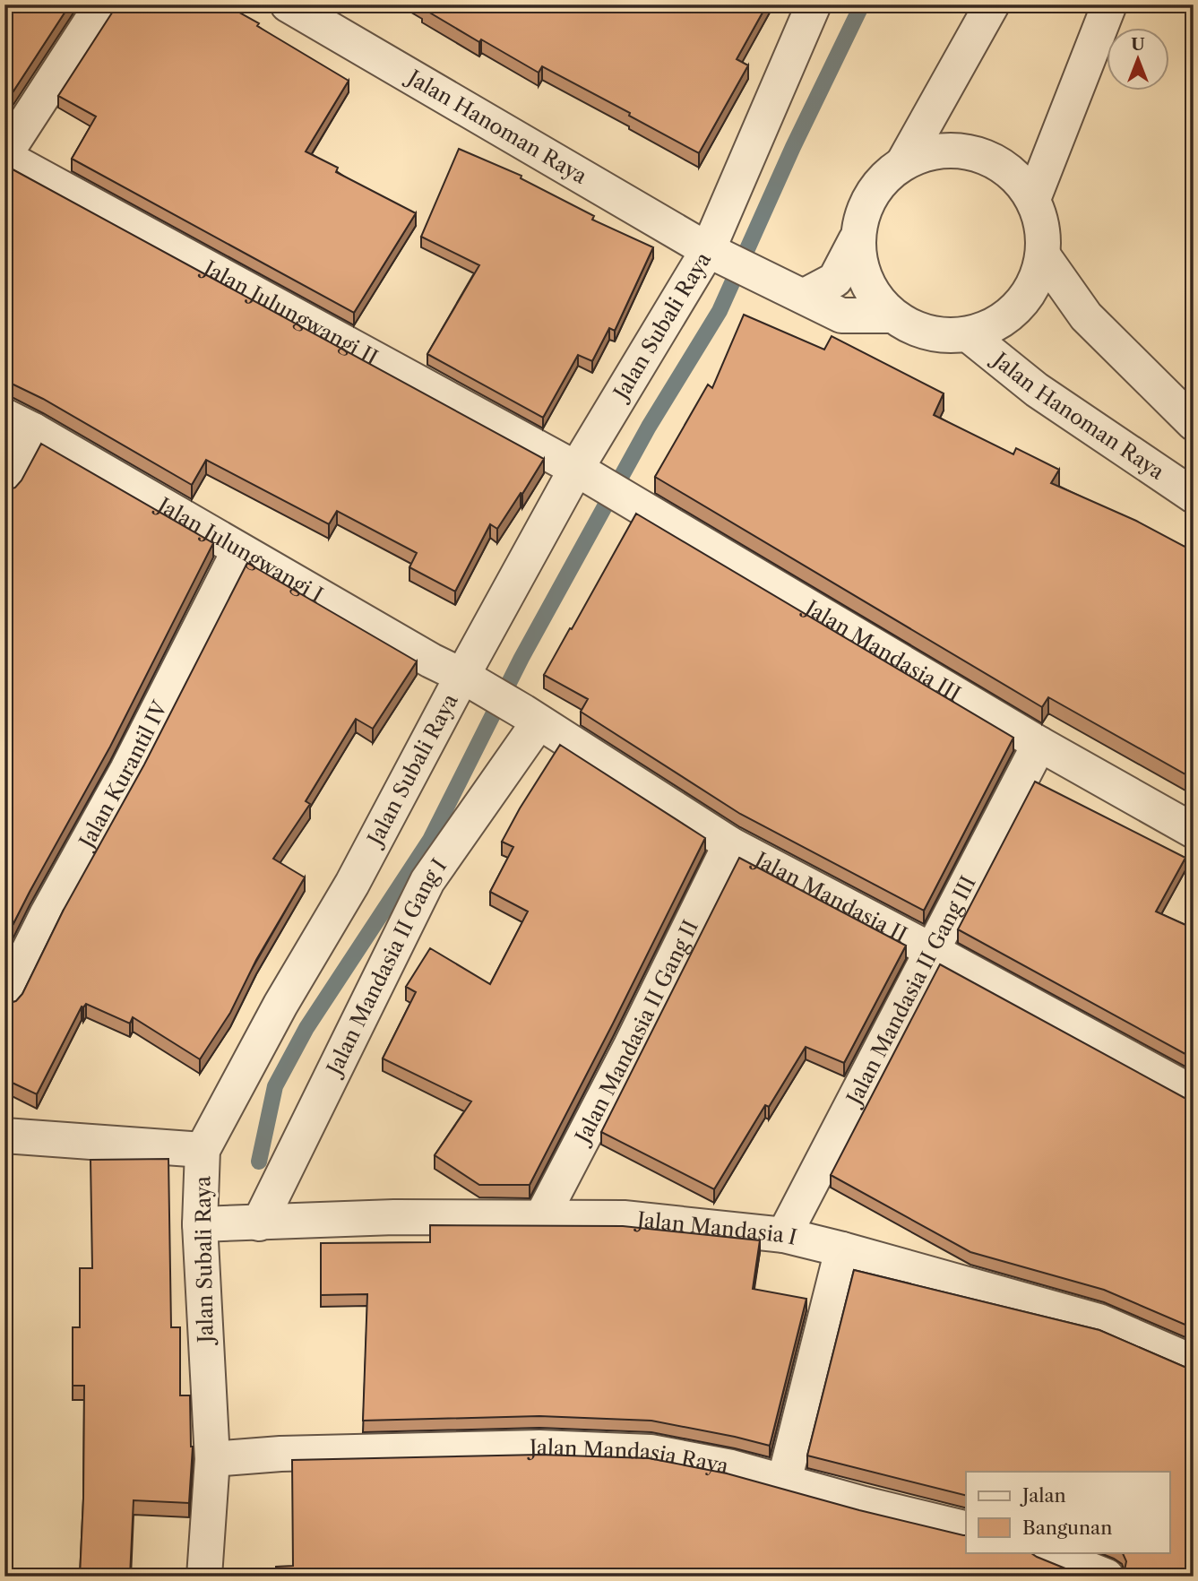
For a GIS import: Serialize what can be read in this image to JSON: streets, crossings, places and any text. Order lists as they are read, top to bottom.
{
  "streets": {
    "street": [
      "Jalan Hanoman Raya",
      "Jalan Julungwangi II",
      "Jalan Subali Raya",
      "Jalan Julungwangi I",
      "Jalan Mandasia III",
      "Jalan Kurantil IV",
      "Jalan Mandasia II",
      "Jalan Mandasia II Gang I",
      "Jalan Mandasia II Gang III",
      "Jalan Mandasia II Gang II",
      "Jalan Mandasia I",
      "Jalan Mandasia Raya"
    ]
  },
  "crossings": [
    ["Jalan Hanoman Raya", "Jalan Subali Raya"],
    ["Jalan Julungwangi II", "Jalan Subali Raya"],
    ["Jalan Julungwangi II", "Jalan Mandasia III"],
    ["Jalan Subali Raya", "Jalan Julungwangi I"],
    ["Jalan Subali Raya", "Jalan Mandasia III"],
    ["Jalan Subali Raya", "Jalan Mandasia II"],
    ["Jalan Subali Raya", "Jalan Mandasia I"],
    ["Jalan Subali Raya", "Jalan Mandasia Raya"],
    ["Jalan Julungwangi I", "Jalan Kurantil IV"],
    ["Jalan Julungwangi I", "Jalan Mandasia II"],
    ["Jalan Mandasia III", "Jalan Mandasia II Gang III"],
    ["Jalan Mandasia II", "Jalan Mandasia II Gang I"],
    ["Jalan Mandasia II", "Jalan Mandasia II Gang III"],
    ["Jalan Mandasia II", "Jalan Mandasia II Gang II"],
    ["Jalan Mandasia II Gang I", "Jalan Mandasia I"],
    ["Jalan Mandasia II Gang III", "Jalan Mandasia I"],
    ["Jalan Mandasia II Gang II", "Jalan Mandasia I"]
  ],
  "legend": ["Jalan", "Bangunan"],
  "north": "top"
}
